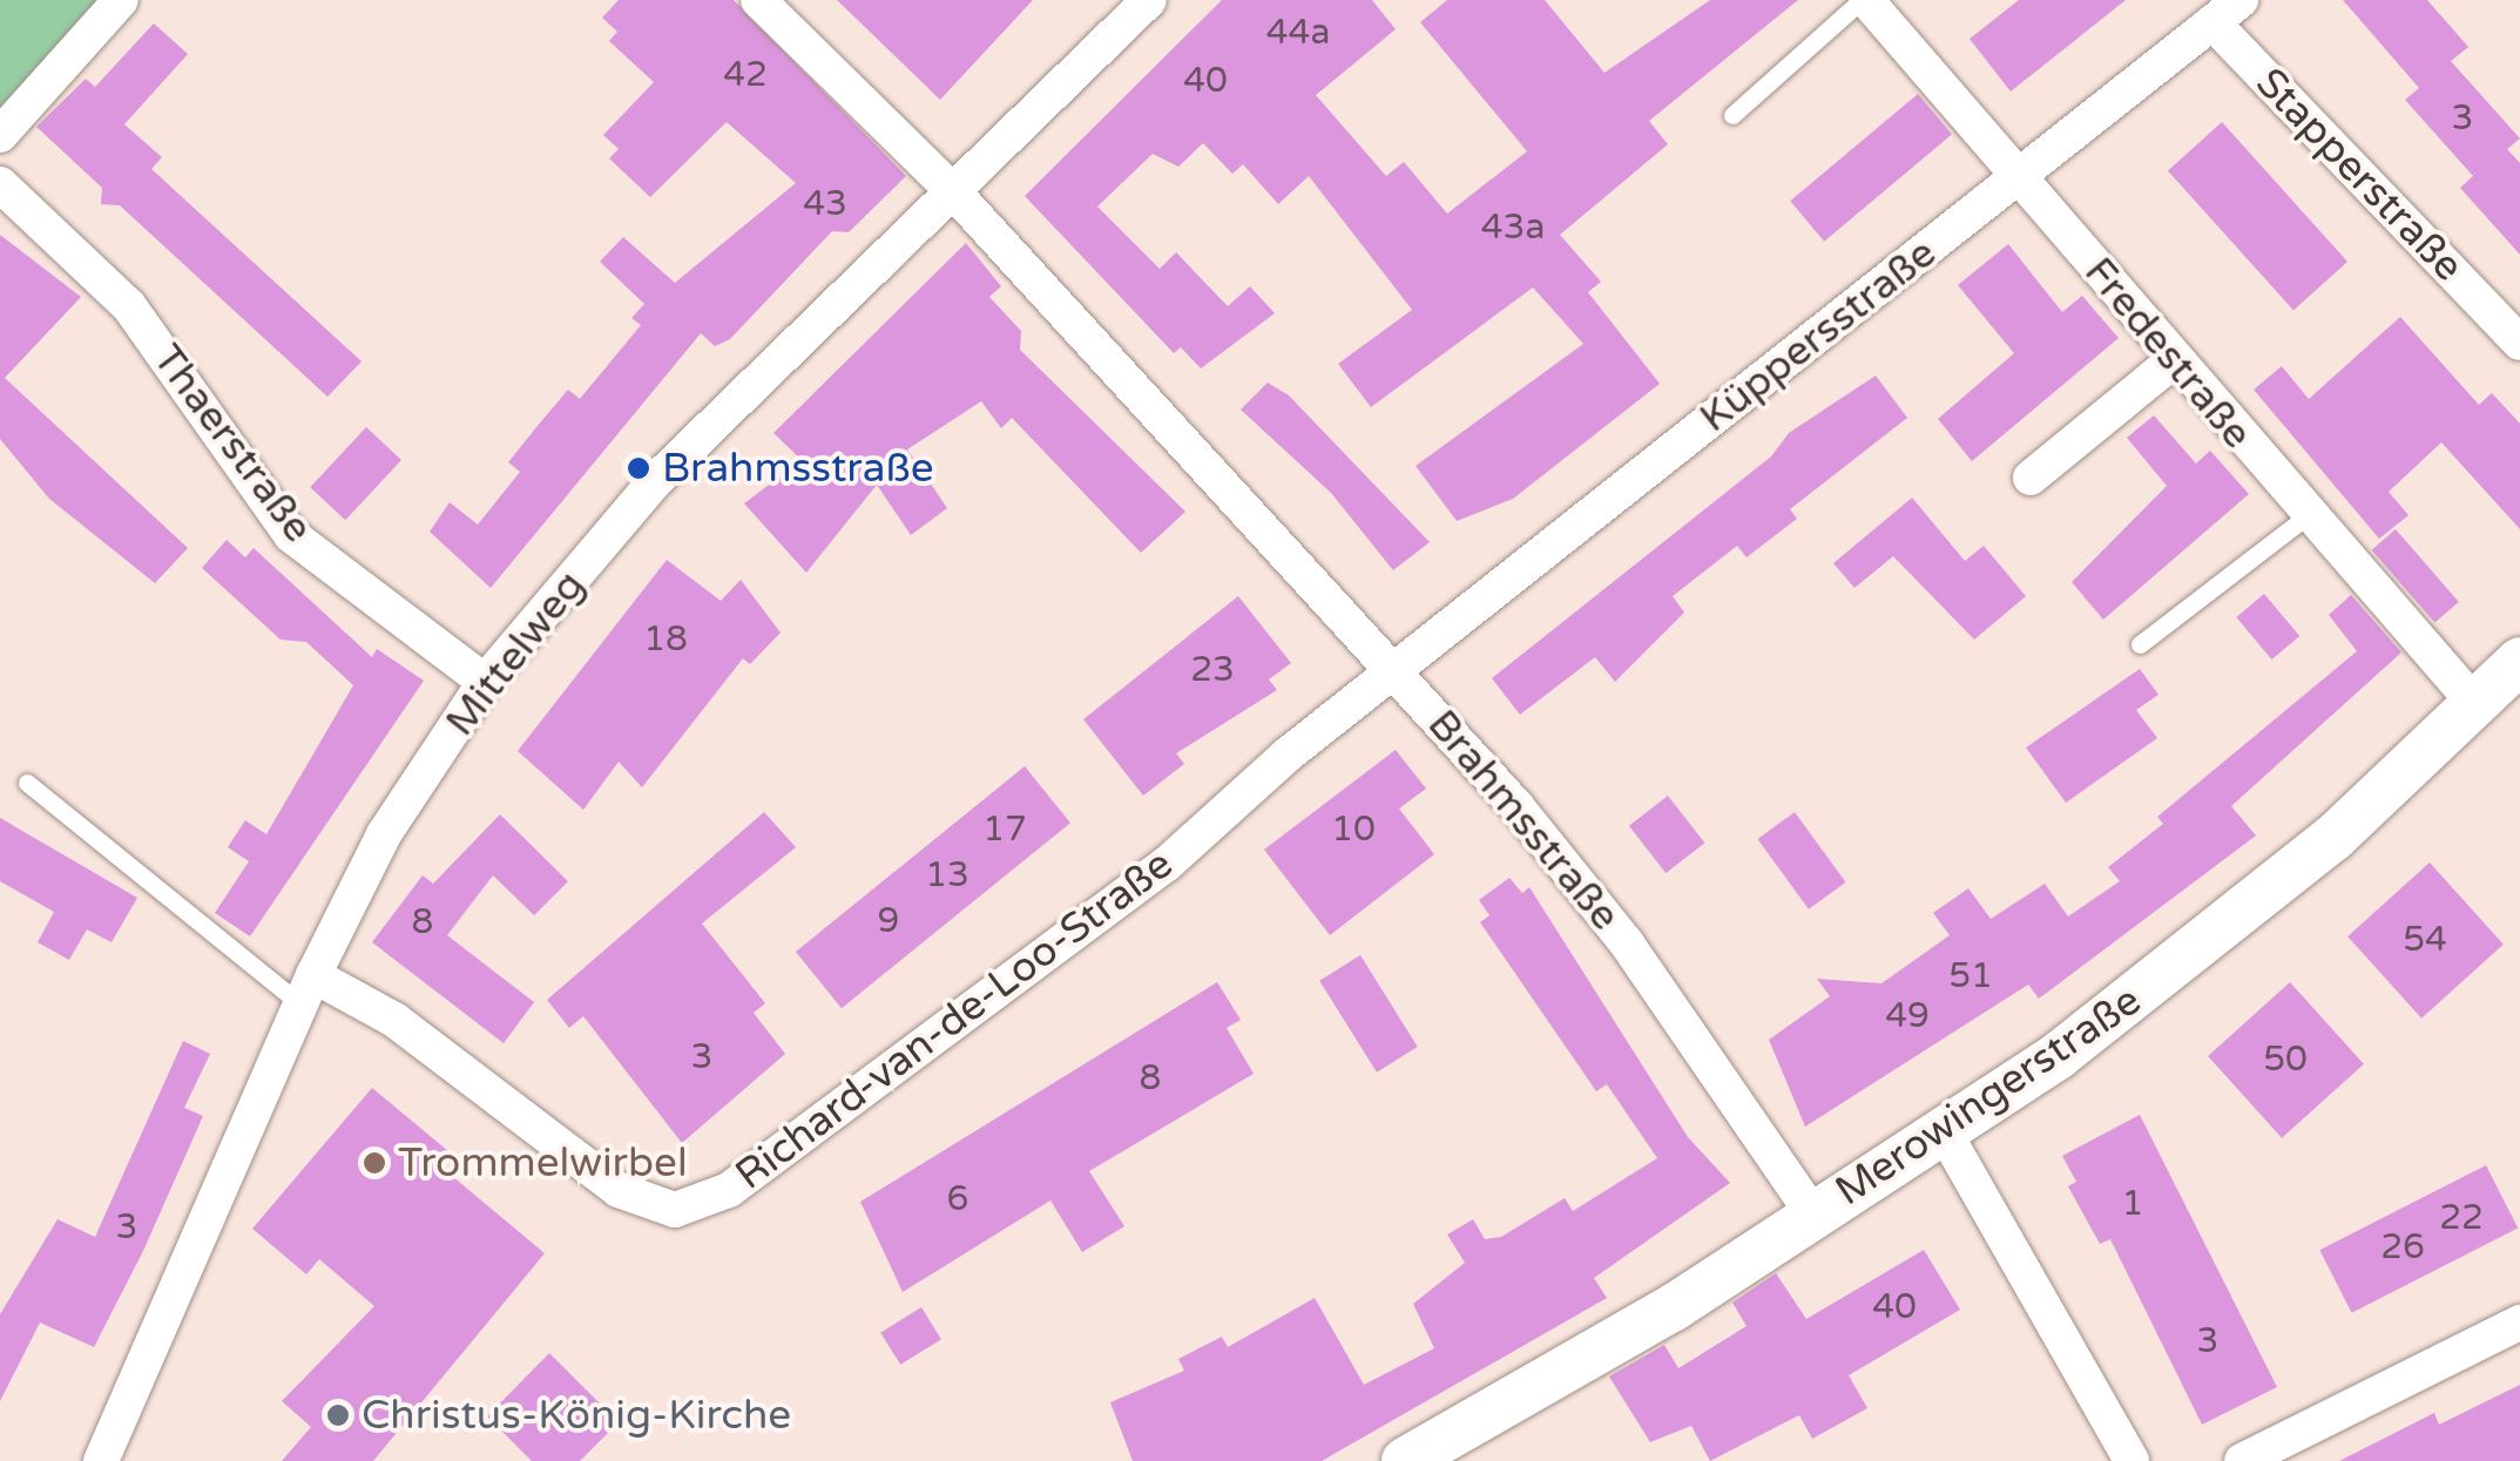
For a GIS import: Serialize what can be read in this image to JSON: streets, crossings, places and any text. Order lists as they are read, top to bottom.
{
  "streets": {
    "street": [
      "Stapperstraße",
      "Küppersstraße",
      "Fredestraße",
      "Thaerstraße",
      "Mittelweg",
      "Brahmsstraße",
      "Richard-van-de-Loo-Straße",
      "Merowingerstraße"
    ]
  },
  "crossings": [
    ["Stapperstraße", "Küppersstraße"],
    ["Küppersstraße", "Fredestraße"],
    ["Küppersstraße", "Brahmsstraße"],
    ["Küppersstraße", "Richard-van-de-Loo-Straße"],
    ["Fredestraße", "Merowingerstraße"],
    ["Thaerstraße", "Mittelweg"],
    ["Mittelweg", "Brahmsstraße"],
    ["Mittelweg", "Richard-van-de-Loo-Straße"],
    ["Brahmsstraße", "Richard-van-de-Loo-Straße"],
    ["Brahmsstraße", "Merowingerstraße"]
  ],
  "places": ["Brahmsstraße", "Trommelwirbel", "Christus-König-Kirche"],
  "house_numbers": [
    "44a",
    "42",
    "40",
    "3",
    "43",
    "43a",
    "18",
    "23",
    "17",
    "10",
    "13",
    "9",
    "8",
    "54",
    "51",
    "49",
    "3",
    "50",
    "8",
    "6",
    "1",
    "22",
    "3",
    "26",
    "40",
    "3"
  ]
}
